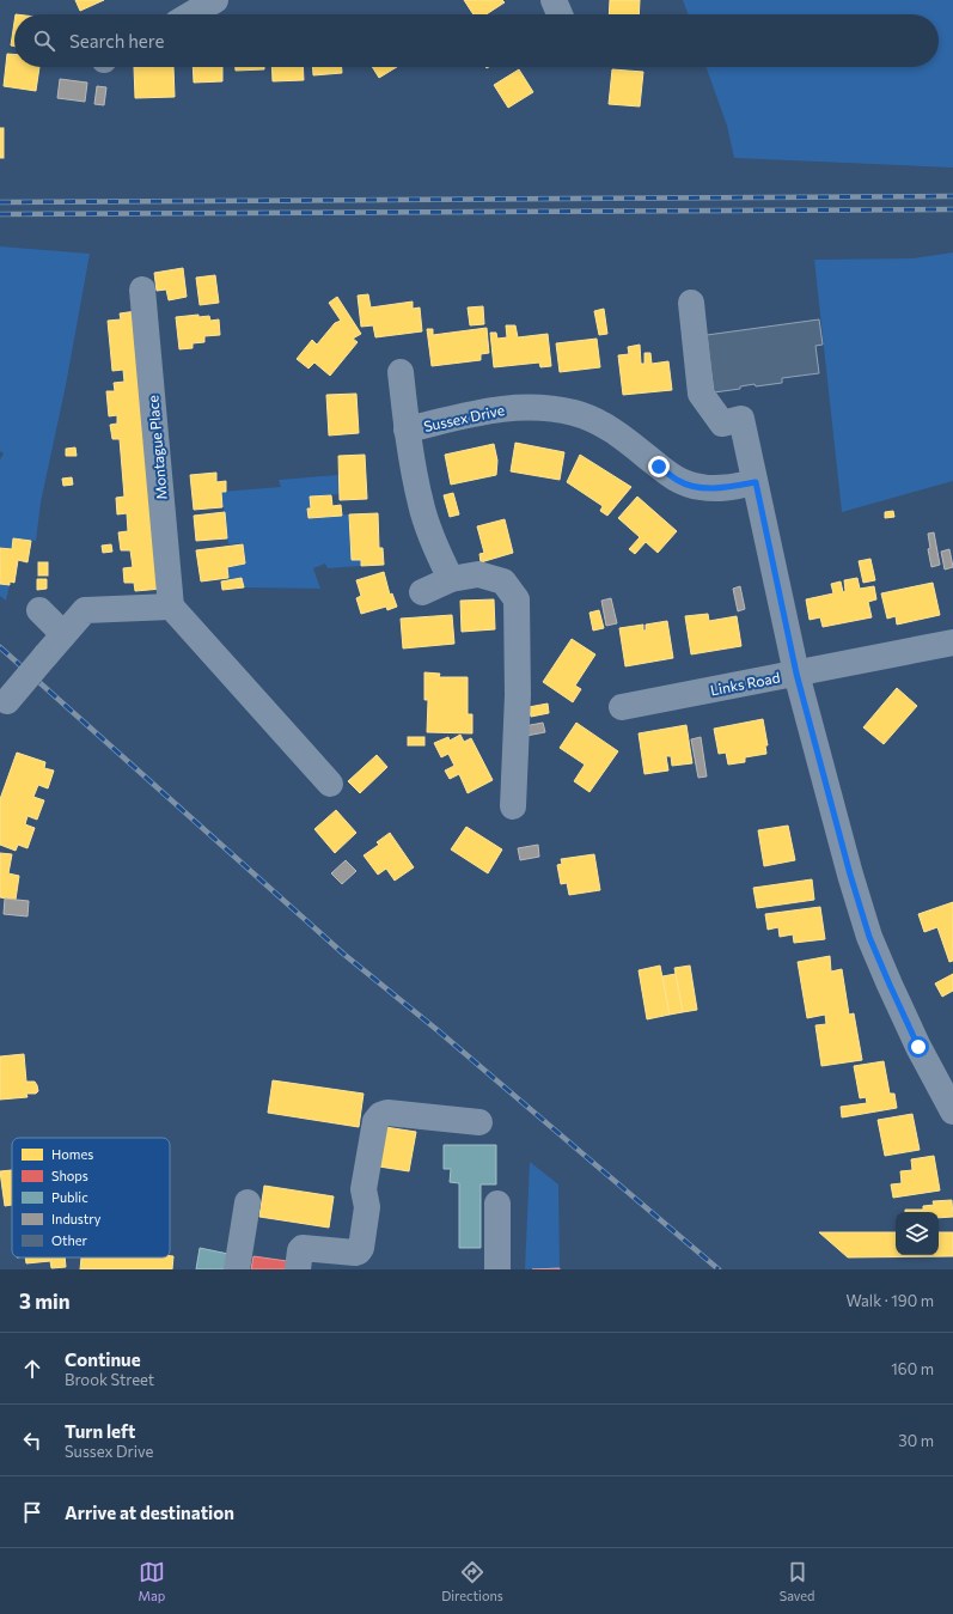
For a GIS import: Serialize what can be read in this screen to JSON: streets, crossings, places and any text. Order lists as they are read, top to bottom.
{
  "streets": {
    "street": ["Sussex Drive", "Montague Place", "Links Road"]
  },
  "legend": [
    "Homes",
    "Shops",
    "Public",
    "Industry",
    "Other"
  ],
  "page": {
    "search": "Search here",
    "heading": ["3 min", "Walk · 190 m"],
    "list": [
      ["Continue", "Brook Street", "160 m"],
      ["Turn left", "Sussex Drive", "30 m"],
      "Arrive at destination"
    ],
    "nav": ["Map", "Directions", "Saved"]
  }
}
